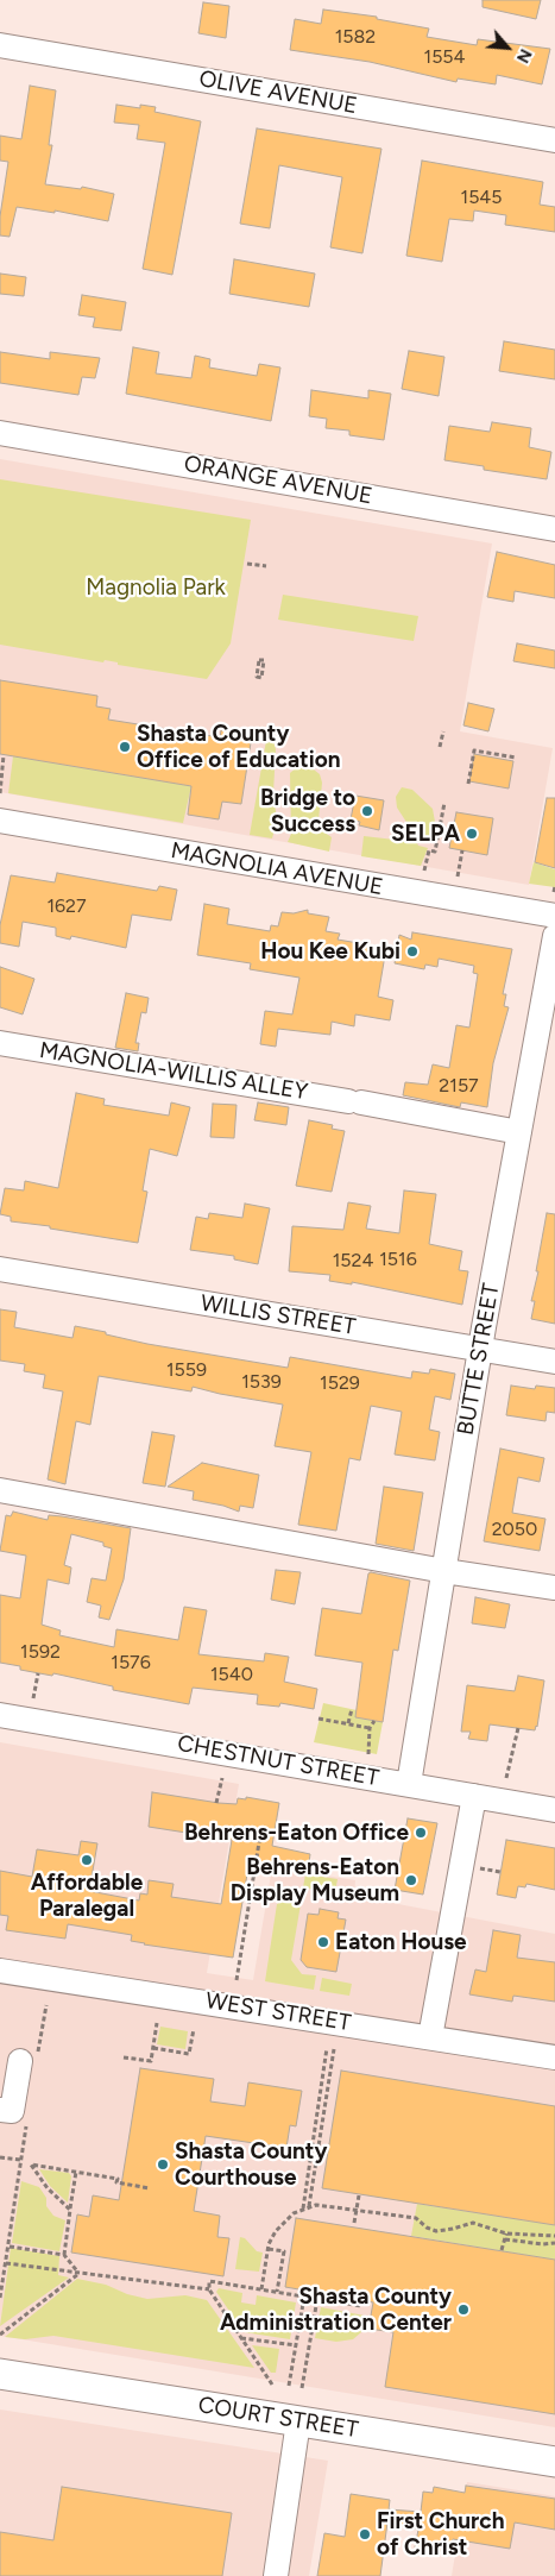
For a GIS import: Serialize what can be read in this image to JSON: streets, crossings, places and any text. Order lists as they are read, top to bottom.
{
  "streets": {
    "main road": ["COURT STREET"],
    "street": [
      "OLIVE AVENUE",
      "ORANGE AVENUE",
      "MAGNOLIA AVENUE",
      "MAGNOLIA-WILLIS ALLEY",
      "WILLIS STREET",
      "BUTTE STREET",
      "CHESTNUT STREET",
      "WEST STREET"
    ]
  },
  "crossings": [
    ["MAGNOLIA-WILLIS ALLEY", "BUTTE STREET"],
    ["WILLIS STREET", "BUTTE STREET"],
    ["BUTTE STREET", "CHESTNUT STREET"]
  ],
  "parks": ["Magnolia Park"],
  "places": [
    "Shasta County Office of Education",
    "Bridge to Success",
    "SELPA",
    "Hou Kee Kubi",
    "Behrens-Eaton Office",
    "Affordable Paralegal",
    "Behrens-Eaton Display Museum",
    "Eaton House",
    "Shasta County Courthouse",
    "Shasta County Administration Center",
    "First Church of Christ"
  ],
  "house_numbers": [
    "1582",
    "1554",
    "1545",
    "1627",
    "2157",
    "1516",
    "1524",
    "1559",
    "1539",
    "1529",
    "2050",
    "1592",
    "1576",
    "1540"
  ],
  "north": "bottom right"
}
